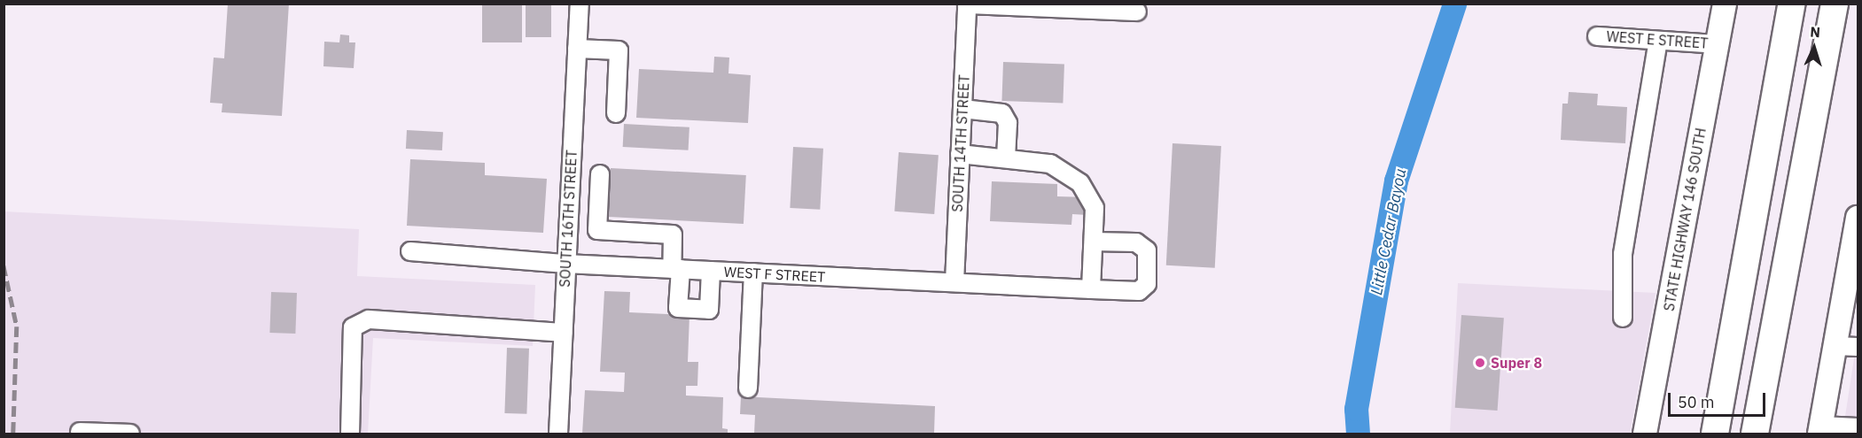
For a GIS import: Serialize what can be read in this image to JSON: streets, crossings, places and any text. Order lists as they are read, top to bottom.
{
  "streets": {
    "main road": ["STATE HIGHWAY 146 SOUTH"],
    "street": [
      "WEST E STREET",
      "SOUTH 14TH STREET",
      "SOUTH 16TH STREET",
      "WEST F STREET"
    ]
  },
  "crossings": [
    ["WEST E STREET", "STATE HIGHWAY 146 SOUTH"],
    ["SOUTH 14TH STREET", "WEST F STREET"],
    ["SOUTH 16TH STREET", "WEST F STREET"]
  ],
  "water": ["Little Cedar Bayou"],
  "places": ["Super 8"],
  "scale_bar": "50 m",
  "north": "top"
}
